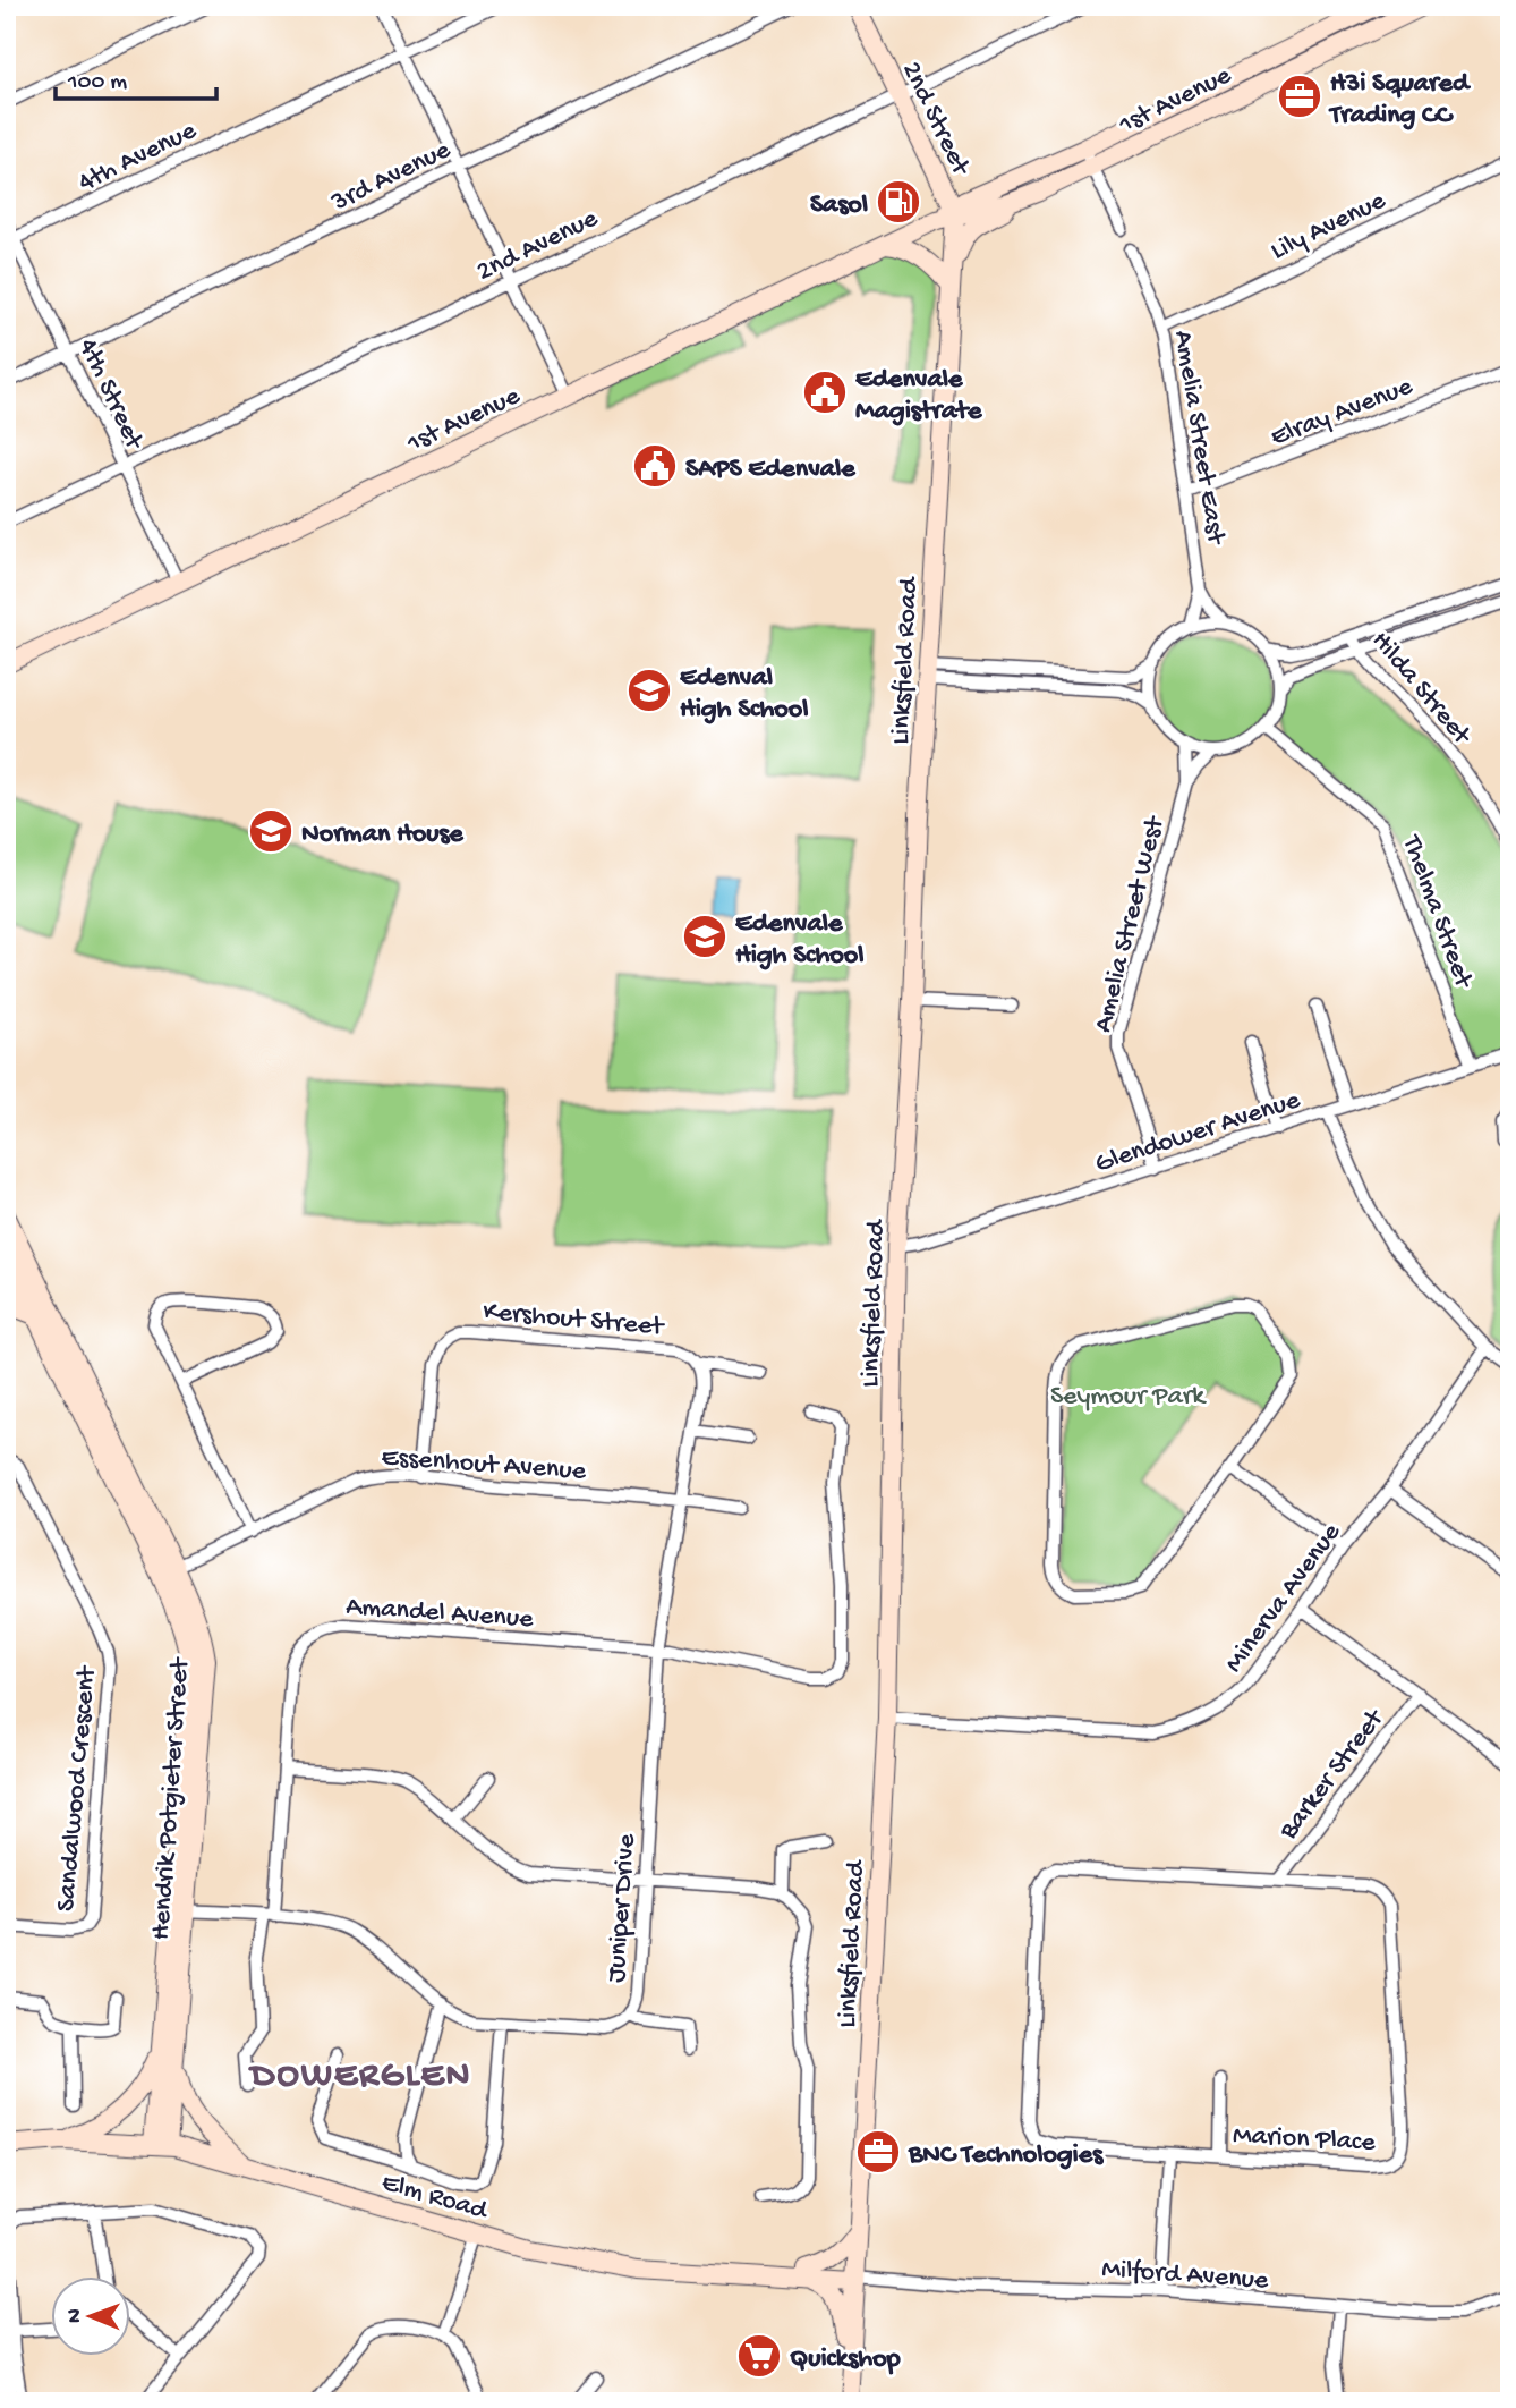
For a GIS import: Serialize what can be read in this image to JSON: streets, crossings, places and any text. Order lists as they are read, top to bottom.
{
  "streets": {
    "main road": [
      "1st Avenue",
      "2nd Street",
      "Linksfield Road",
      "Hendrik Potgieter Street",
      "Elm Road"
    ],
    "street": [
      "4th Avenue",
      "3rd Avenue",
      "Lily Avenue",
      "2nd Avenue",
      "4th Street",
      "Elray Avenue",
      "Amelia Street East",
      "Hilda Street",
      "Thelma Street",
      "Amelia Street West",
      "Glendower Avenue",
      "Kershout Street",
      "Essenhout Avenue",
      "Minerva Avenue",
      "Amandel Avenue",
      "Barker Street",
      "Sandalwood Crescent",
      "Juniper Drive",
      "Marion Place",
      "Milford Avenue"
    ]
  },
  "crossings": [
    ["1st Avenue", "2nd Street"],
    ["1st Avenue", "4th Street"],
    ["1st Avenue", "Linksfield Road"],
    ["2nd Street", "2nd Avenue"],
    ["2nd Street", "Linksfield Road"],
    ["4th Avenue", "4th Street"],
    ["3rd Avenue", "4th Street"],
    ["Lily Avenue", "Amelia Street East"],
    ["2nd Avenue", "4th Street"],
    ["Elray Avenue", "Amelia Street East"],
    ["Amelia Street East", "Thelma Street"],
    ["Amelia Street East", "Amelia Street West"],
    ["Linksfield Road", "Glendower Avenue"],
    ["Linksfield Road", "Minerva Avenue"],
    ["Linksfield Road", "Elm Road"],
    ["Linksfield Road", "Milford Avenue"],
    ["Thelma Street", "Amelia Street West"],
    ["Thelma Street", "Glendower Avenue"],
    ["Amelia Street West", "Glendower Avenue"],
    ["Kershout Street", "Essenhout Avenue"],
    ["Essenhout Avenue", "Hendrik Potgieter Street"],
    ["Essenhout Avenue", "Juniper Drive"],
    ["Amandel Avenue", "Juniper Drive"],
    ["Barker Street", "Marion Place"],
    ["Hendrik Potgieter Street", "Juniper Drive"],
    ["Hendrik Potgieter Street", "Elm Road"],
    ["Elm Road", "Milford Avenue"]
  ],
  "districts": ["DOWERGLEN"],
  "parks": ["Seymour Park"],
  "places": {
    "office": ["H3i Squared Trading CC", "BNC Technologies"],
    "fuel station": ["Sasol"],
    "public building": ["Edenvale Magistrate", "SAPS Edenvale"],
    "school or university": ["Edenval High School", "Norman House", "Edenvale High School"],
    "supermarket": ["Quickshop"]
  },
  "scale_bar": "100 m",
  "north": "left"
}
